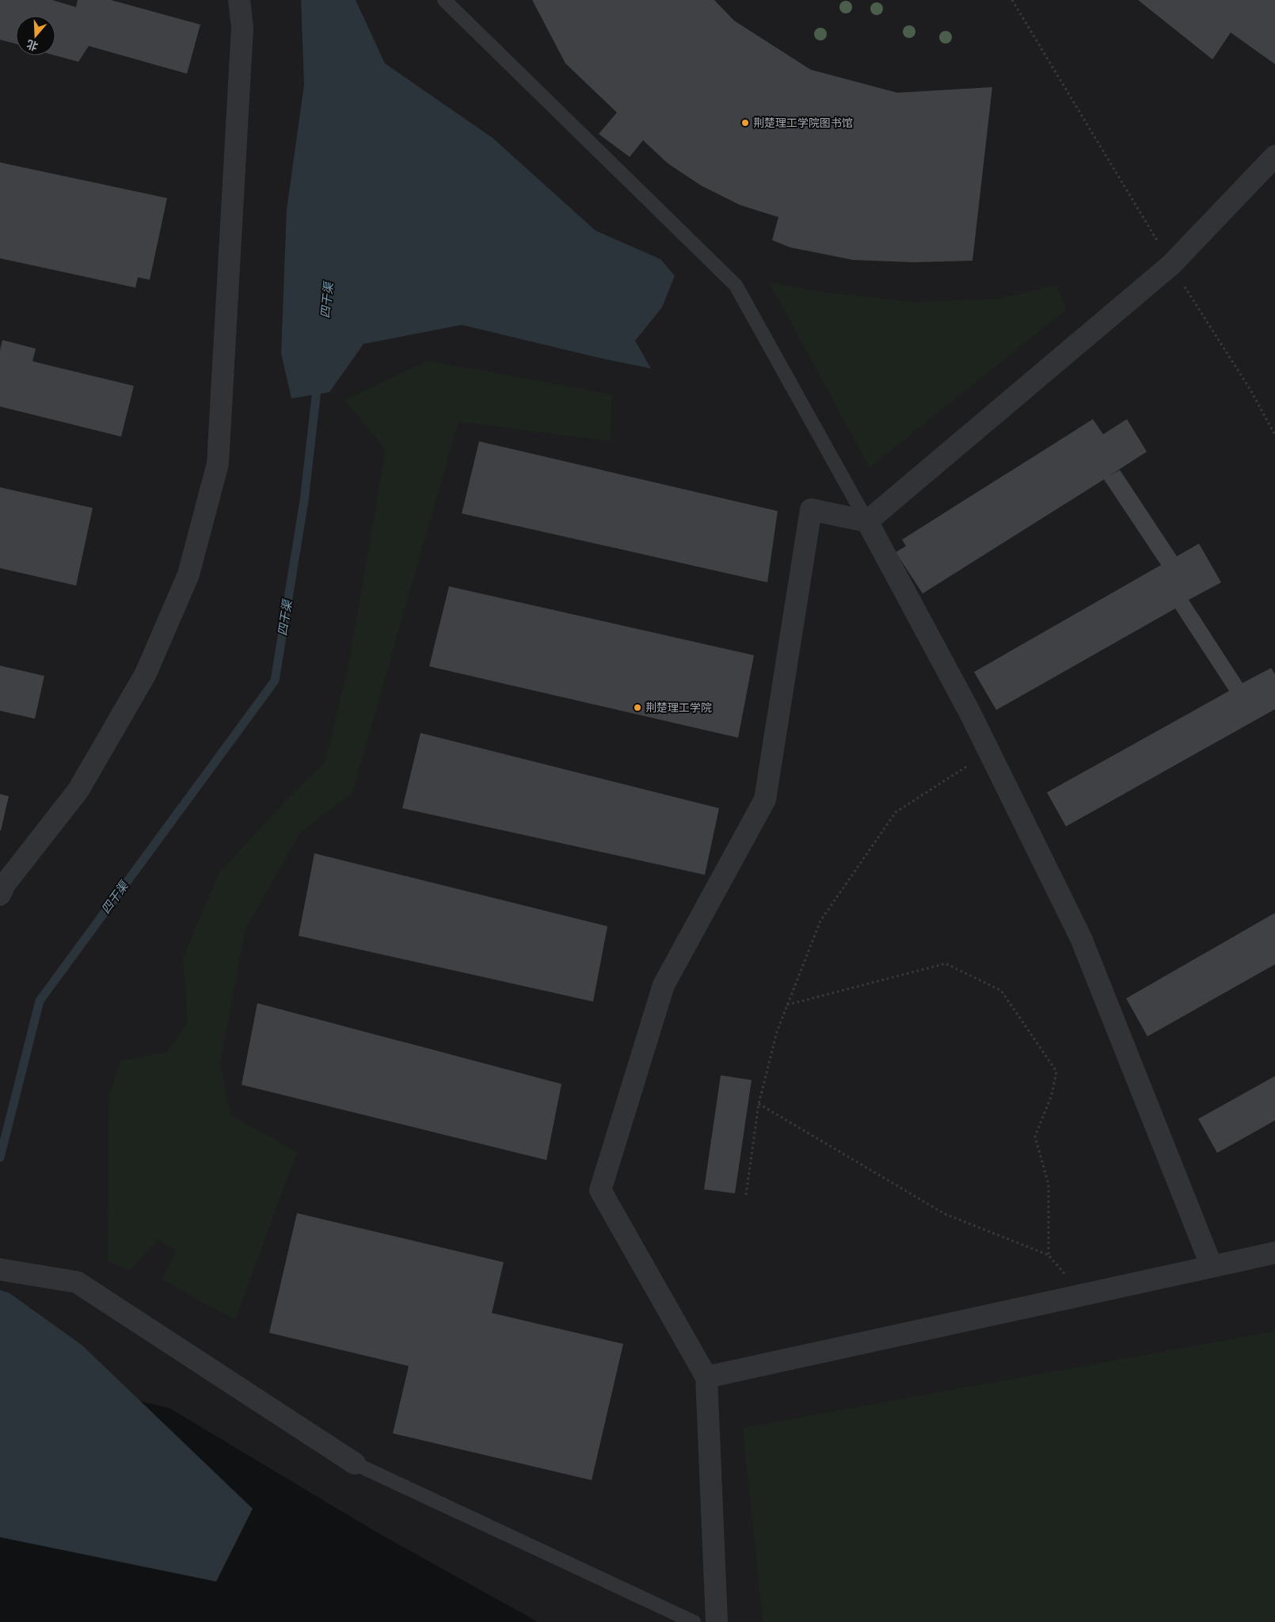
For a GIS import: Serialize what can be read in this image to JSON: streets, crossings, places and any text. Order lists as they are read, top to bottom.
{
  "water": ["四干渠"],
  "places": ["荆楚理工学院图书馆", "荆楚理工学院"],
  "north": "bottom"
}
